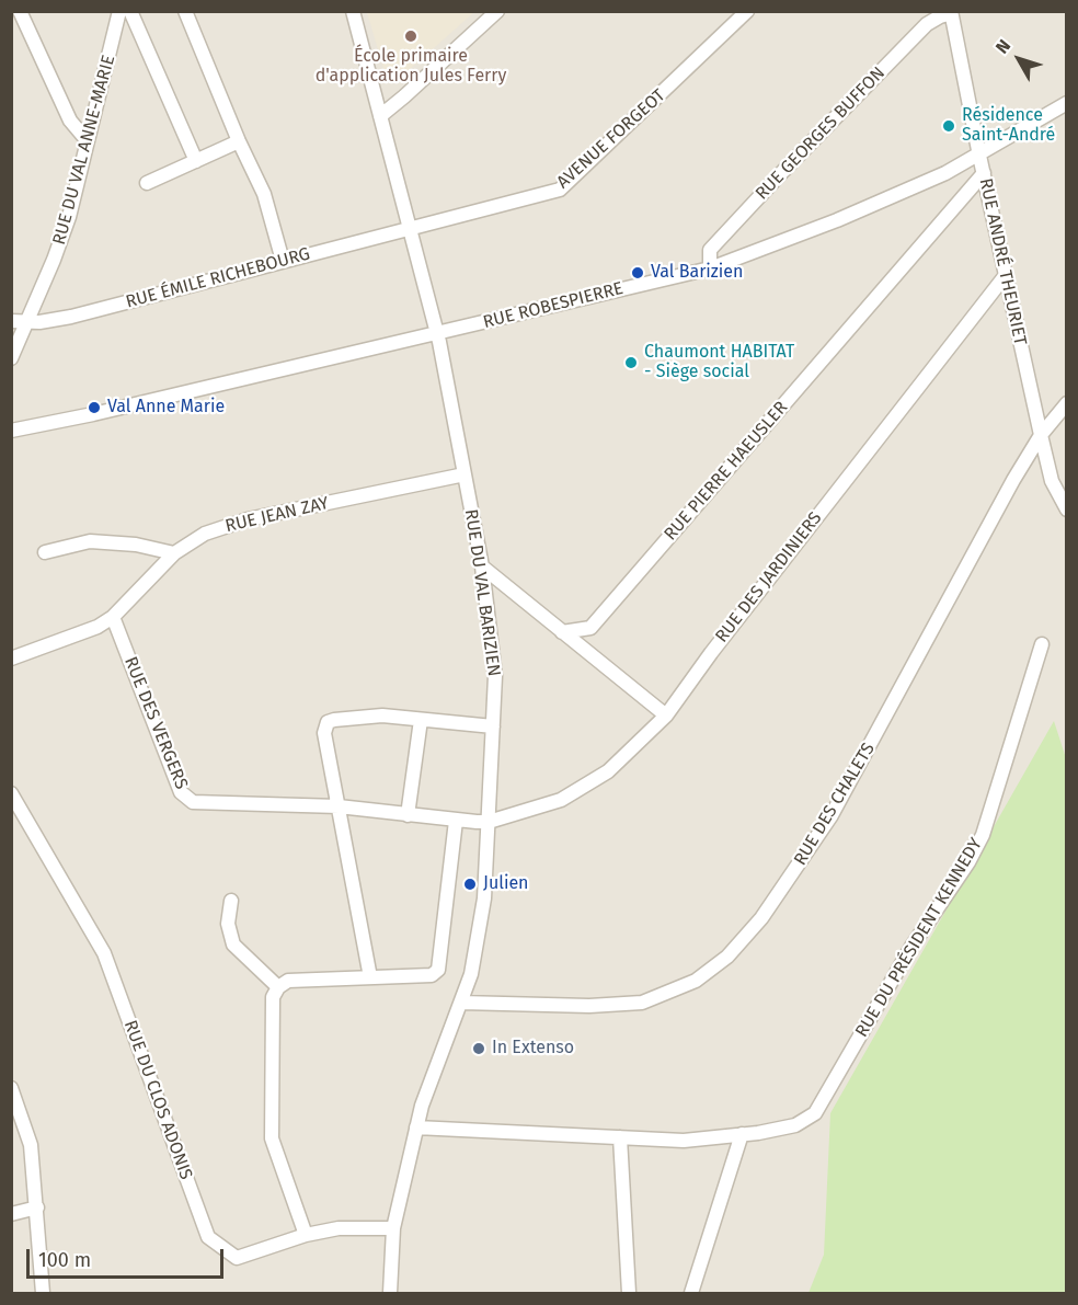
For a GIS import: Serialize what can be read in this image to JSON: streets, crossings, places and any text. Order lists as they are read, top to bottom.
{
  "streets": {
    "street": [
      "RUE GEORGES BUFFON",
      "AVENUE FORGEOT",
      "RUE DU VAL ANNE-MARIE",
      "RUE ANDRÉ THEURIET",
      "RUE ÉMILE RICHEBOURG",
      "RUE ROBESPIERRE",
      "RUE PIERRE HAEUSLER",
      "RUE JEAN ZAY",
      "RUE DES JARDINIERS",
      "RUE DU VAL BARIZIEN",
      "RUE DES VERGERS",
      "RUE DES CHALETS",
      "RUE DU PRÉSIDENT KENNEDY",
      "RUE DU CLOS ADONIS"
    ]
  },
  "crossings": [
    ["RUE GEORGES BUFFON", "RUE ANDRÉ THEURIET"],
    ["RUE GEORGES BUFFON", "RUE ROBESPIERRE"],
    ["AVENUE FORGEOT", "RUE ÉMILE RICHEBOURG"],
    ["AVENUE FORGEOT", "RUE DU VAL BARIZIEN"],
    ["RUE DU VAL ANNE-MARIE", "RUE ÉMILE RICHEBOURG"],
    ["RUE ANDRÉ THEURIET", "RUE ROBESPIERRE"],
    ["RUE ANDRÉ THEURIET", "RUE PIERRE HAEUSLER"],
    ["RUE ANDRÉ THEURIET", "RUE DES JARDINIERS"],
    ["RUE ANDRÉ THEURIET", "RUE DES CHALETS"],
    ["RUE ÉMILE RICHEBOURG", "RUE DU VAL BARIZIEN"],
    ["RUE ROBESPIERRE", "RUE DU VAL BARIZIEN"],
    ["RUE JEAN ZAY", "RUE DU VAL BARIZIEN"],
    ["RUE JEAN ZAY", "RUE DES VERGERS"],
    ["RUE DES JARDINIERS", "RUE DU VAL BARIZIEN"],
    ["RUE DES JARDINIERS", "RUE DES VERGERS"],
    ["RUE DU VAL BARIZIEN", "RUE DES VERGERS"],
    ["RUE DU VAL BARIZIEN", "RUE DES CHALETS"],
    ["RUE DU VAL BARIZIEN", "RUE DU PRÉSIDENT KENNEDY"],
    ["RUE DU VAL BARIZIEN", "RUE DU CLOS ADONIS"]
  ],
  "places": [
    "École primaire d'application Jules Ferry",
    "Résidence Saint-André",
    "Val Barizien",
    "Chaumont HABITAT - Siège social",
    "Val Anne Marie",
    "Julien",
    "In Extenso"
  ],
  "scale_bar": "100 m",
  "north": "top left"
}
